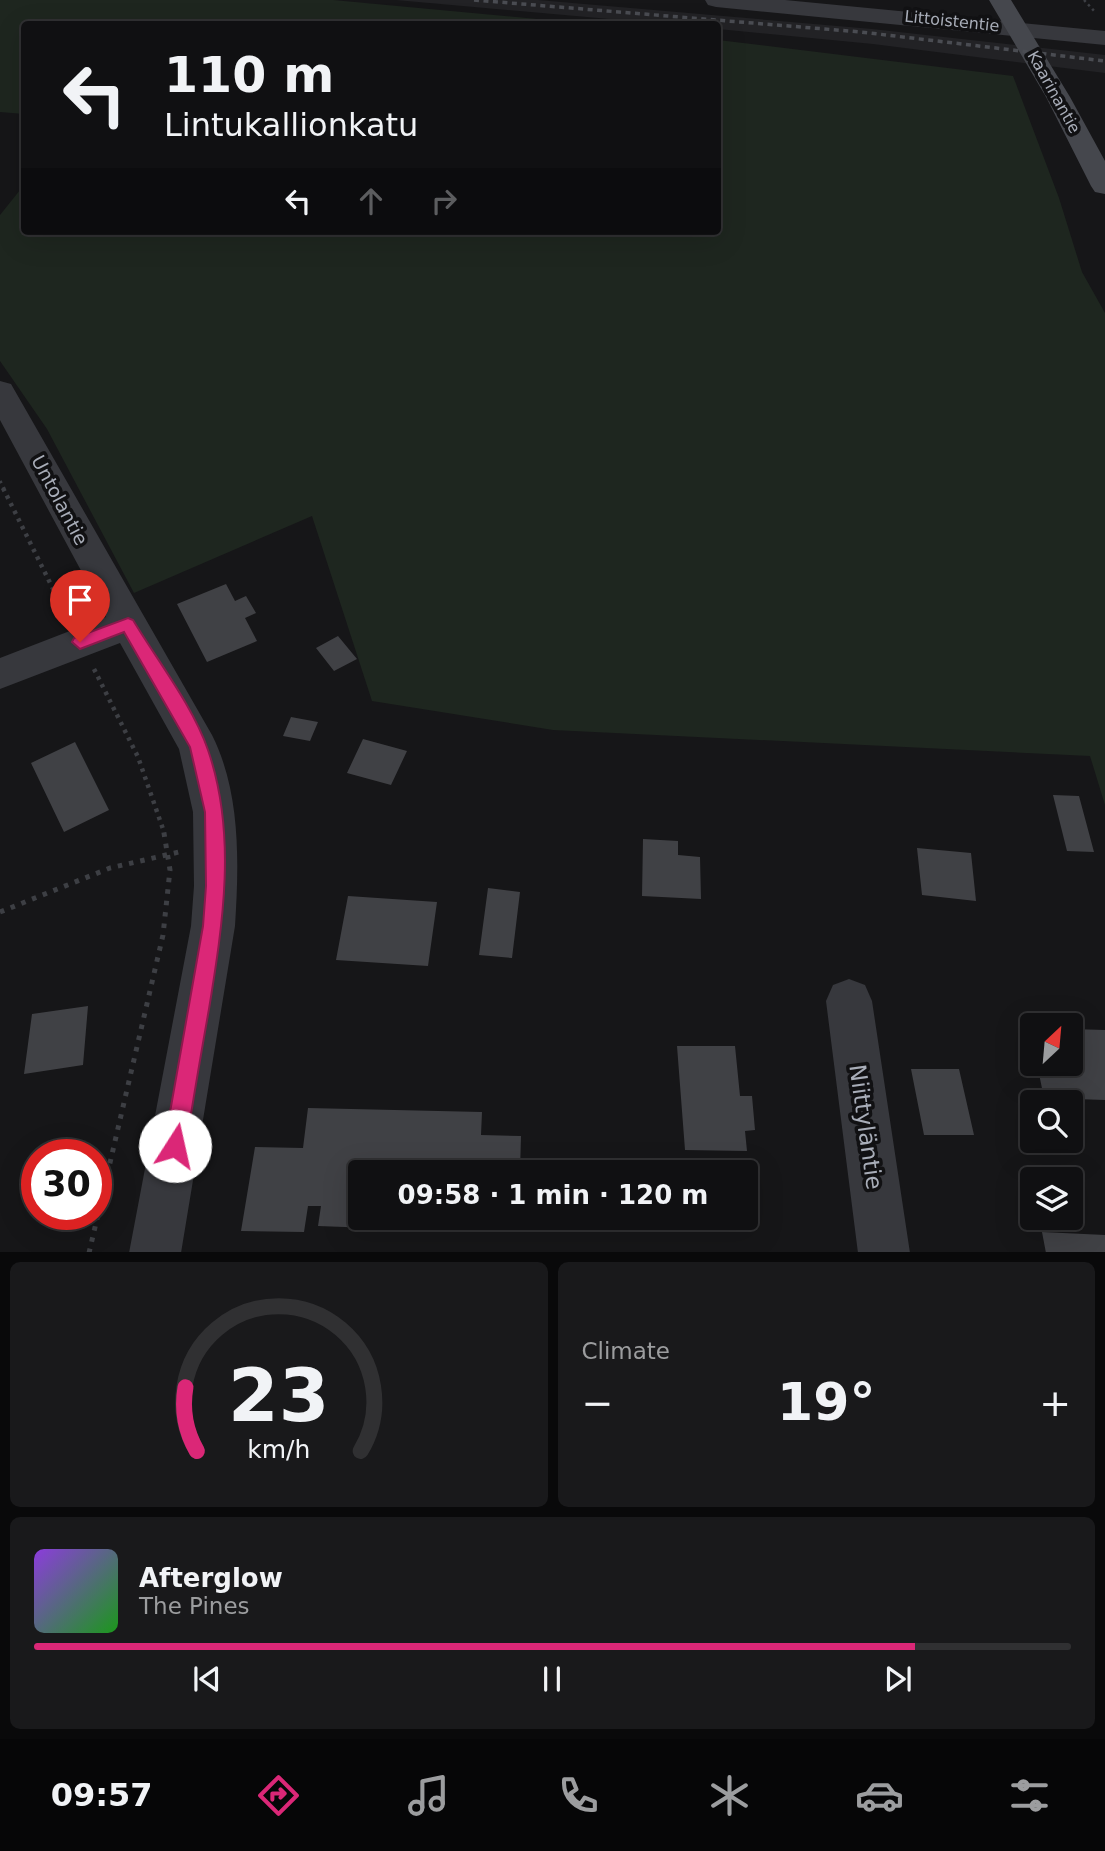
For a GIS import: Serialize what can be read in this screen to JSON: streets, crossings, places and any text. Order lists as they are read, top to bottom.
{
  "streets": {
    "main road": ["Kaarinantie"],
    "street": ["Littoistentie", "Untolantie", "Niittyläntie"]
  },
  "north": "top right",
  "page": {
    "turn": ["110 m", "Lintukallionkatu"],
    "limit": "30",
    "trip": "09:58 · 1 min · 120 m",
    "tile": "Climate",
    "heat": ["−", "19°", "+"],
    "song": ["Afterglow", "The Pines"],
    "tabs": "09:57",
    "gauge": ["23", "km/h"]
  }
}
